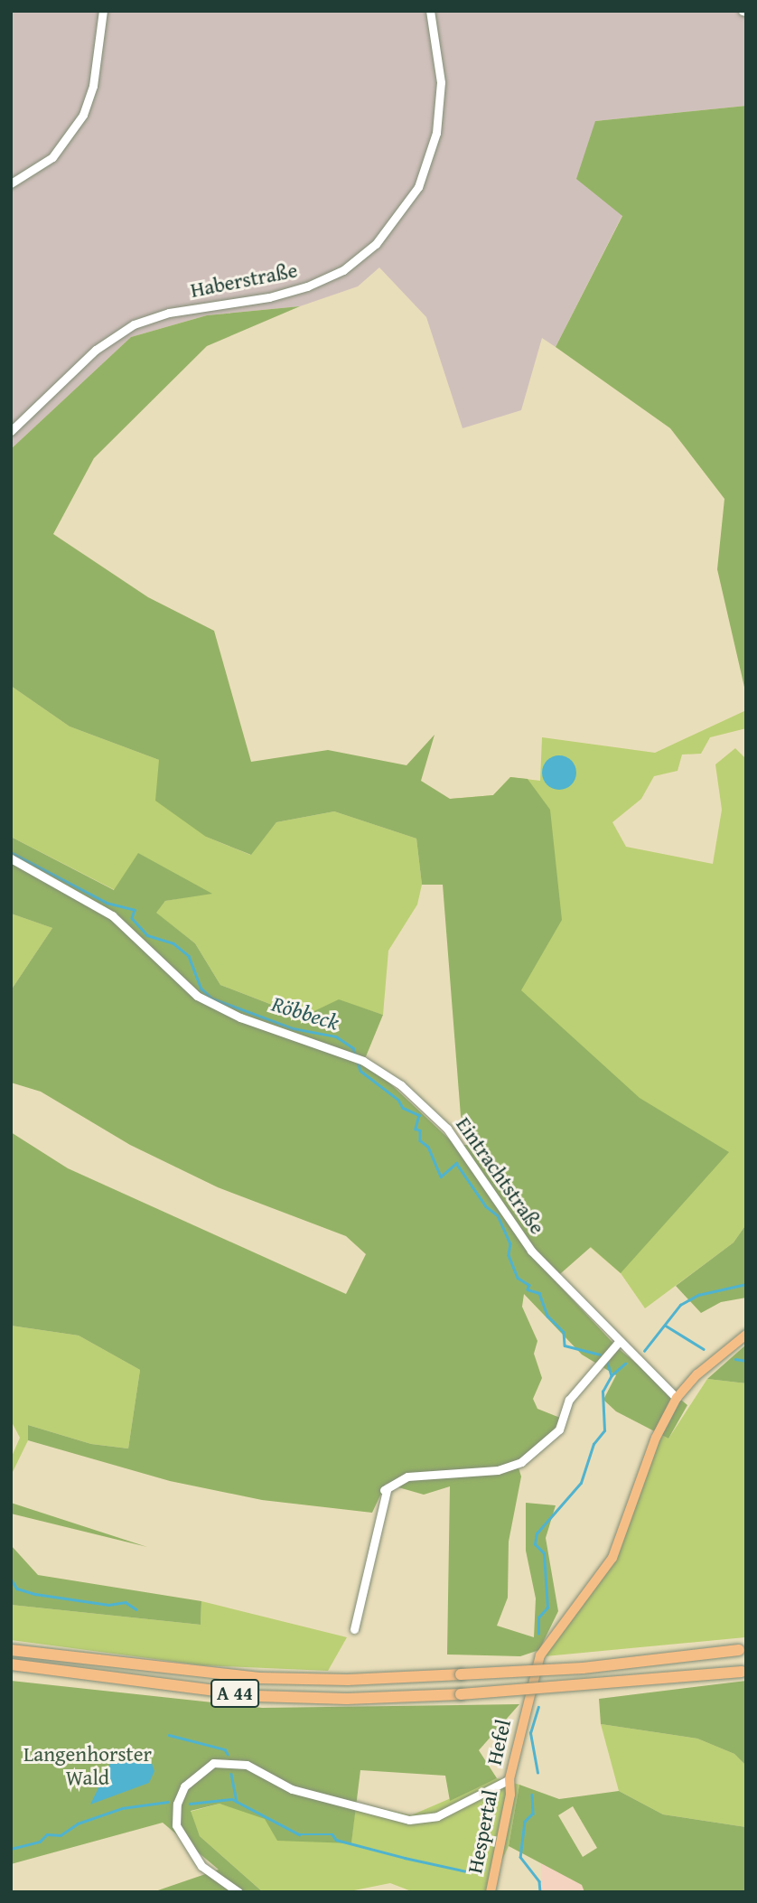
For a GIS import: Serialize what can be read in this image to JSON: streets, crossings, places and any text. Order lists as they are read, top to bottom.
{
  "streets": {
    "highway": ["A 44"],
    "main road": ["Hefel", "Hespertal"],
    "street": ["Haberstraße", "Eintrachtstraße"]
  },
  "crossings": [
    ["Eintrachtstraße", "Hefel"],
    ["Hefel", "Hespertal"]
  ],
  "water": ["Röbbeck"],
  "parks": ["Langenhorster Wald"]
}
